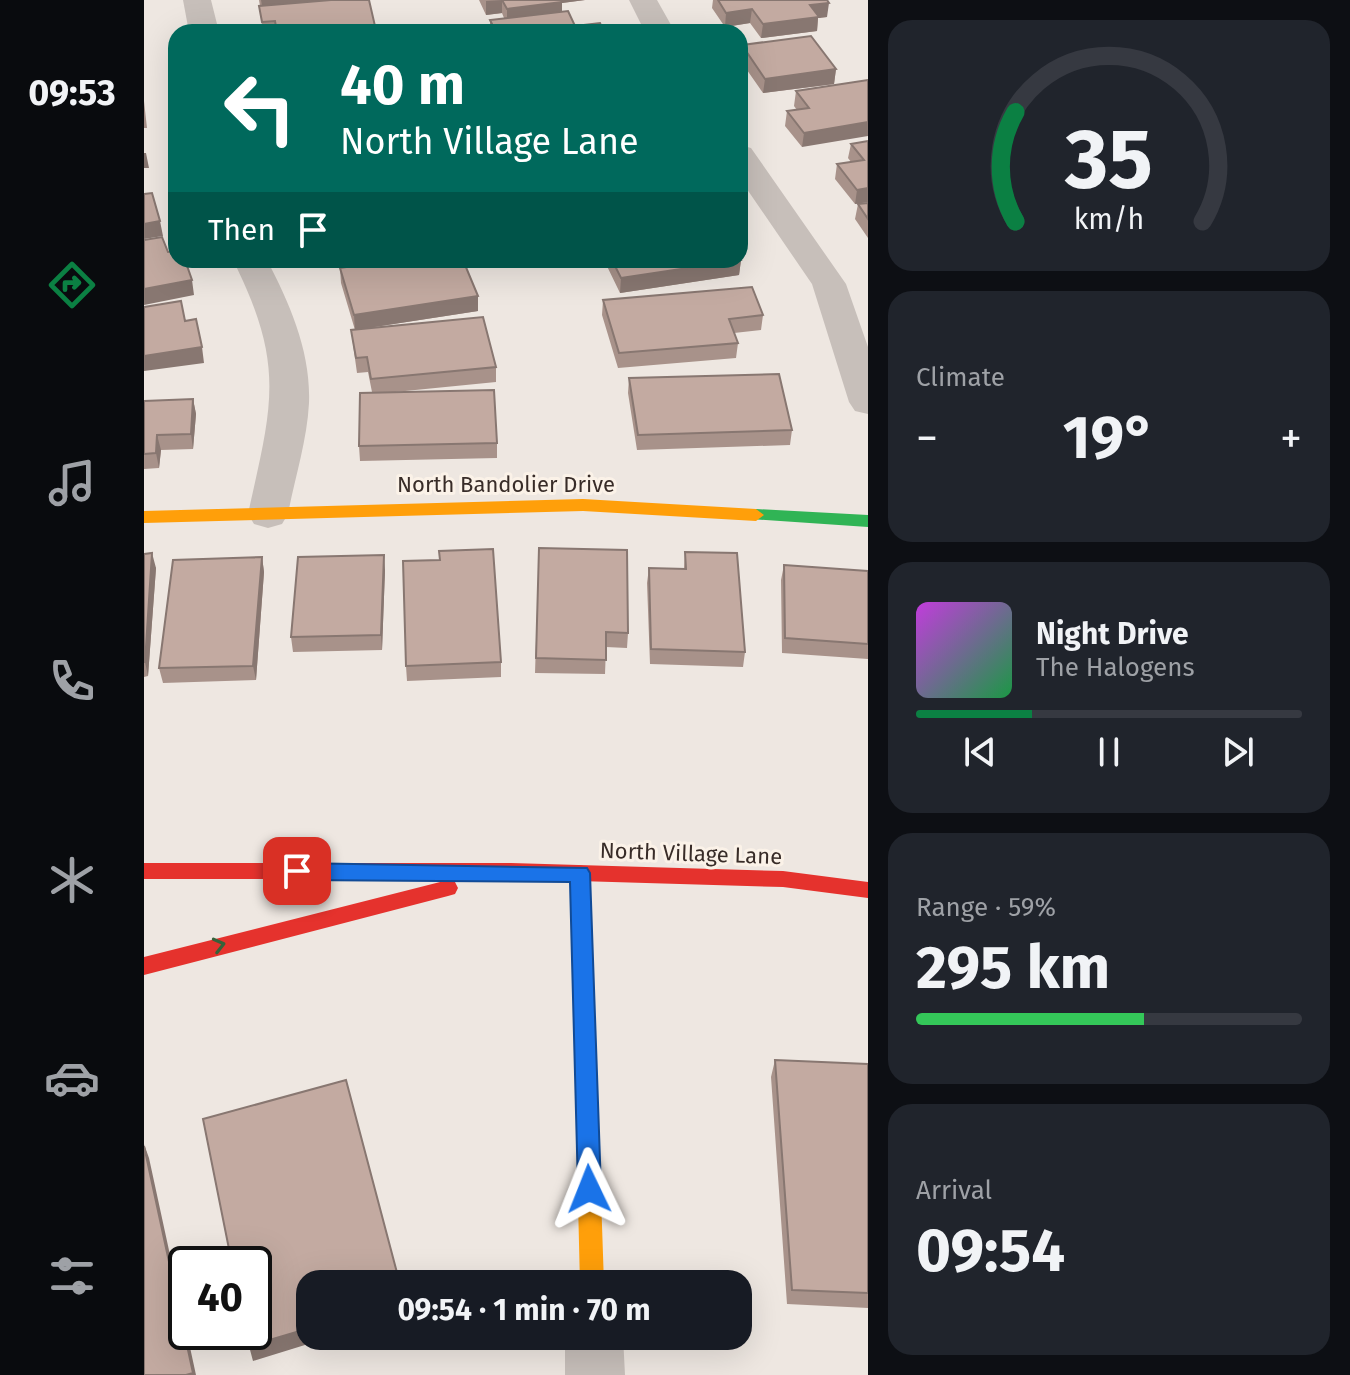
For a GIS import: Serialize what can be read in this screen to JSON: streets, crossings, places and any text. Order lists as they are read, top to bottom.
{
  "streets": {
    "street": ["North Bandolier Drive", "North Village Lane"]
  },
  "page": {
    "tabs": "09:53",
    "turn": ["40 m", "North Village Lane"],
    "then": "Then",
    "tile": [
      "Climate",
      ["Range · 59%", "295 km"],
      ["Arrival", "09:54"]
    ],
    "heat": ["−", "19°", "+"],
    "song": ["Night Drive", "The Halogens"],
    "limit": "40",
    "trip": "09:54 · 1 min · 70 m",
    "gauge": ["35", "km/h"]
  }
}
